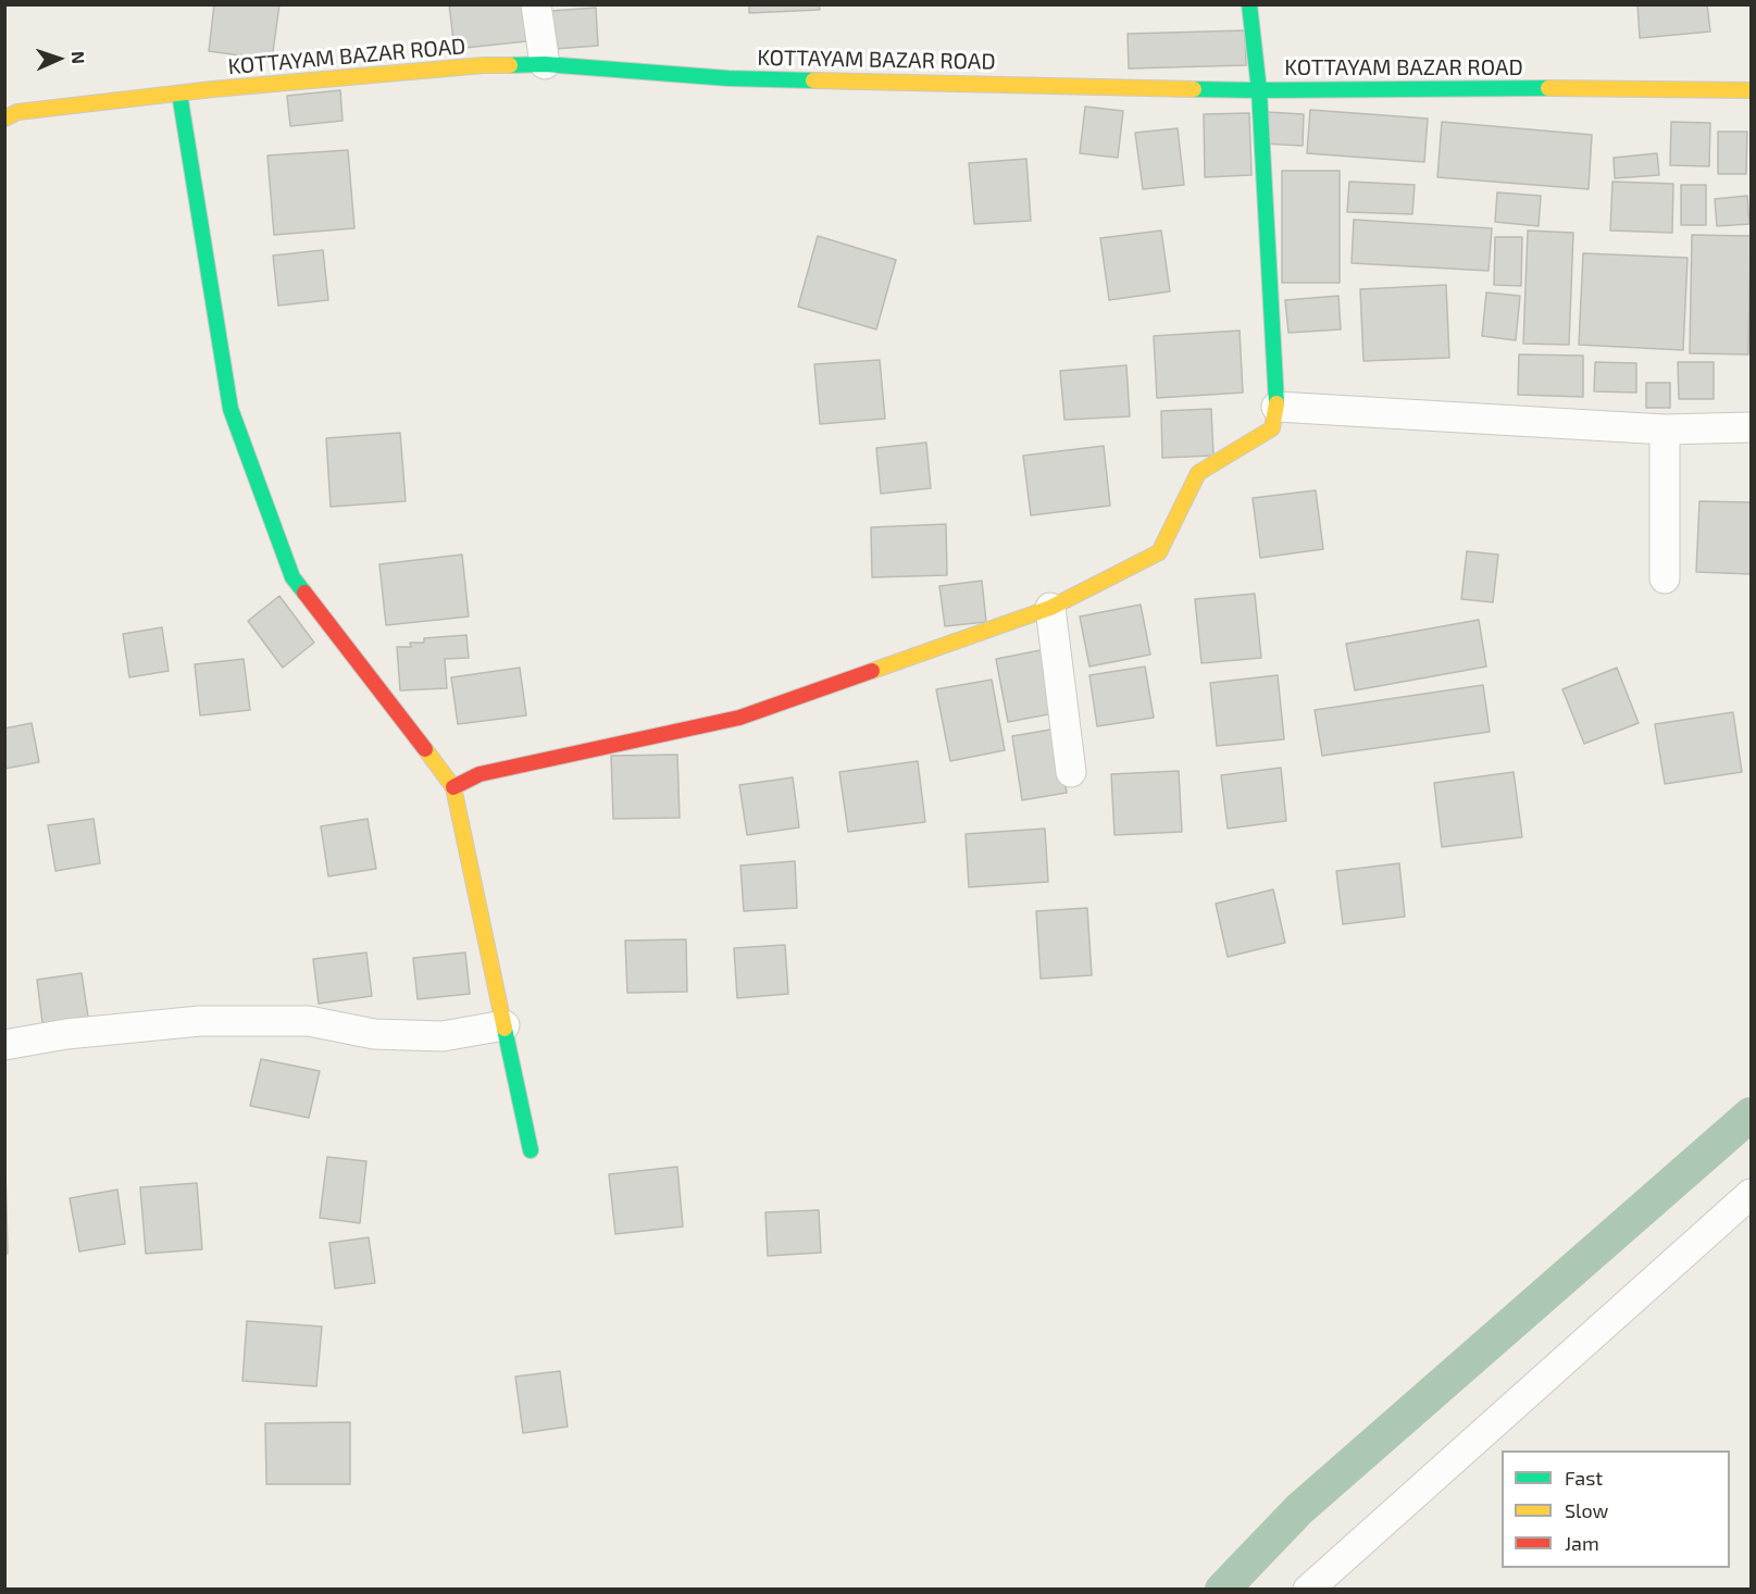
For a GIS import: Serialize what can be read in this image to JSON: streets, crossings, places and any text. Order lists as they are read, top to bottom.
{
  "streets": {
    "street": ["KOTTAYAM BAZAR ROAD"]
  },
  "legend": ["Fast", "Slow", "Jam"],
  "north": "right"
}
